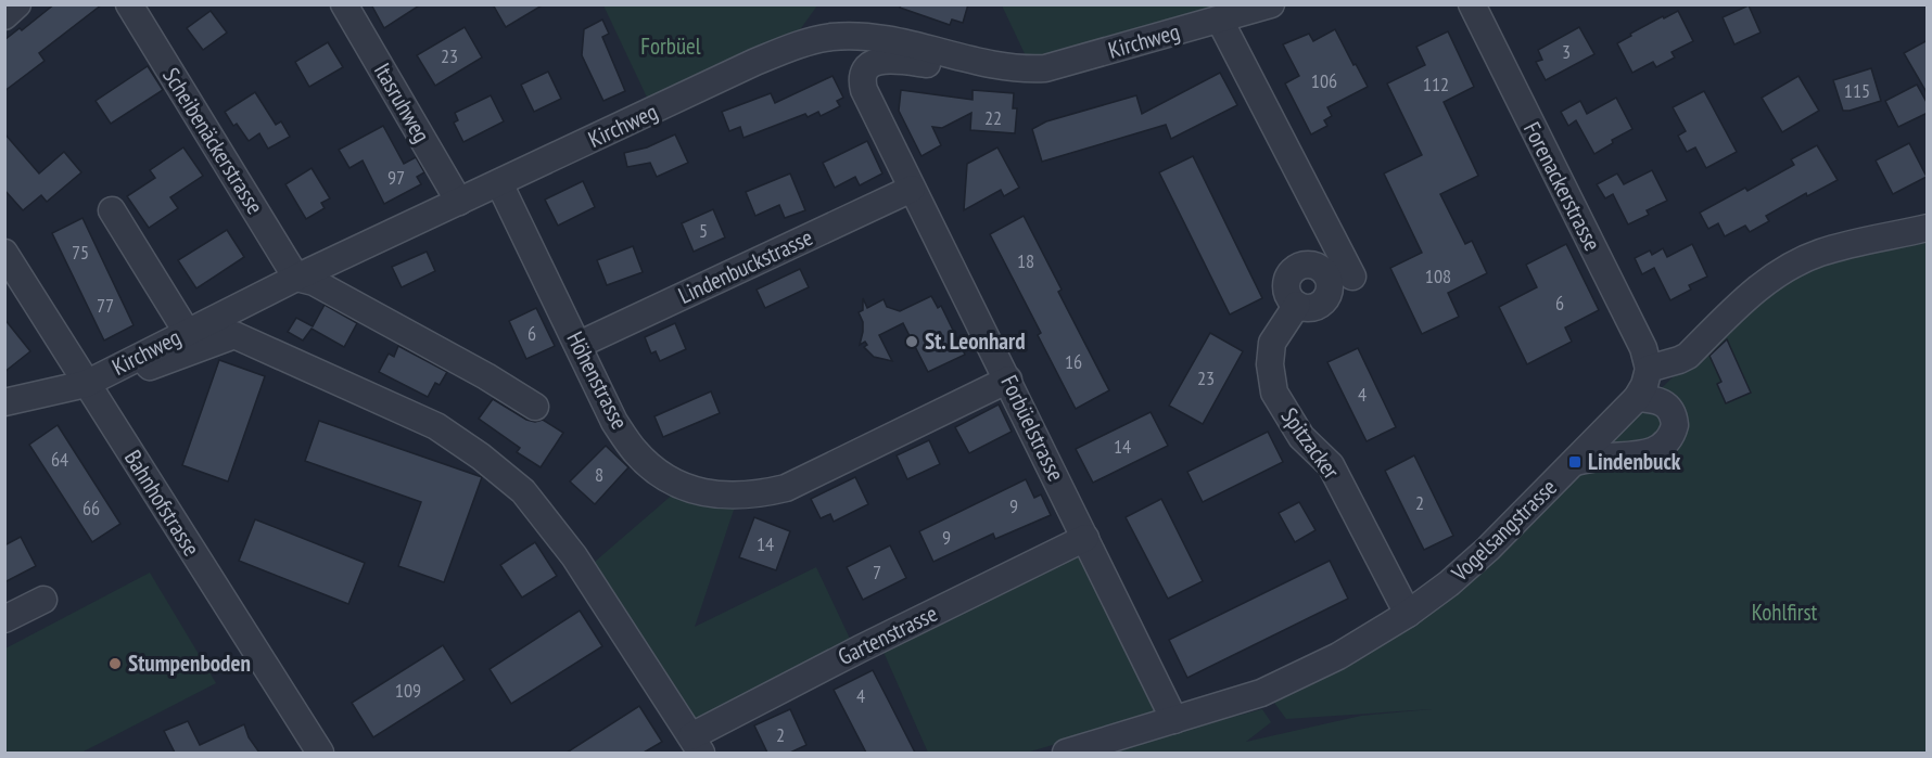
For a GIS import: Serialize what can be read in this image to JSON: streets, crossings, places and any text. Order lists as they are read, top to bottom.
{
  "streets": {
    "street": [
      "Kirchweg",
      "Itasruhweg",
      "Scheibenäckerstrasse",
      "Forenackerstrasse",
      "Lindenbuckstrasse",
      "Höhenstrasse",
      "Forbüelstrasse",
      "Spitzacker",
      "Bahnhofstrasse",
      "Vogelsangstrasse",
      "Gartenstrasse"
    ]
  },
  "crossings": [
    ["Kirchweg", "Itasruhweg"],
    ["Kirchweg", "Scheibenäckerstrasse"],
    ["Kirchweg", "Höhenstrasse"],
    ["Kirchweg", "Forbüelstrasse"],
    ["Kirchweg", "Bahnhofstrasse"],
    ["Forenackerstrasse", "Vogelsangstrasse"],
    ["Lindenbuckstrasse", "Höhenstrasse"],
    ["Lindenbuckstrasse", "Forbüelstrasse"],
    ["Höhenstrasse", "Forbüelstrasse"],
    ["Forbüelstrasse", "Vogelsangstrasse"],
    ["Forbüelstrasse", "Gartenstrasse"],
    ["Spitzacker", "Vogelsangstrasse"]
  ],
  "parks": ["Forbüel", "Kohlfirst"],
  "places": {
    "other": ["St. Leonhard", "Stumpenboden"],
    "transit": ["Lindenbuck"]
  },
  "house_numbers": [
    "3",
    "23",
    "106",
    "112",
    "115",
    "22",
    "97",
    "5",
    "75",
    "18",
    "108",
    "6",
    "77",
    "6",
    "16",
    "23",
    "4",
    "14",
    "64",
    "8",
    "2",
    "9",
    "66",
    "9",
    "14",
    "7",
    "109",
    "4",
    "2"
  ]
}
